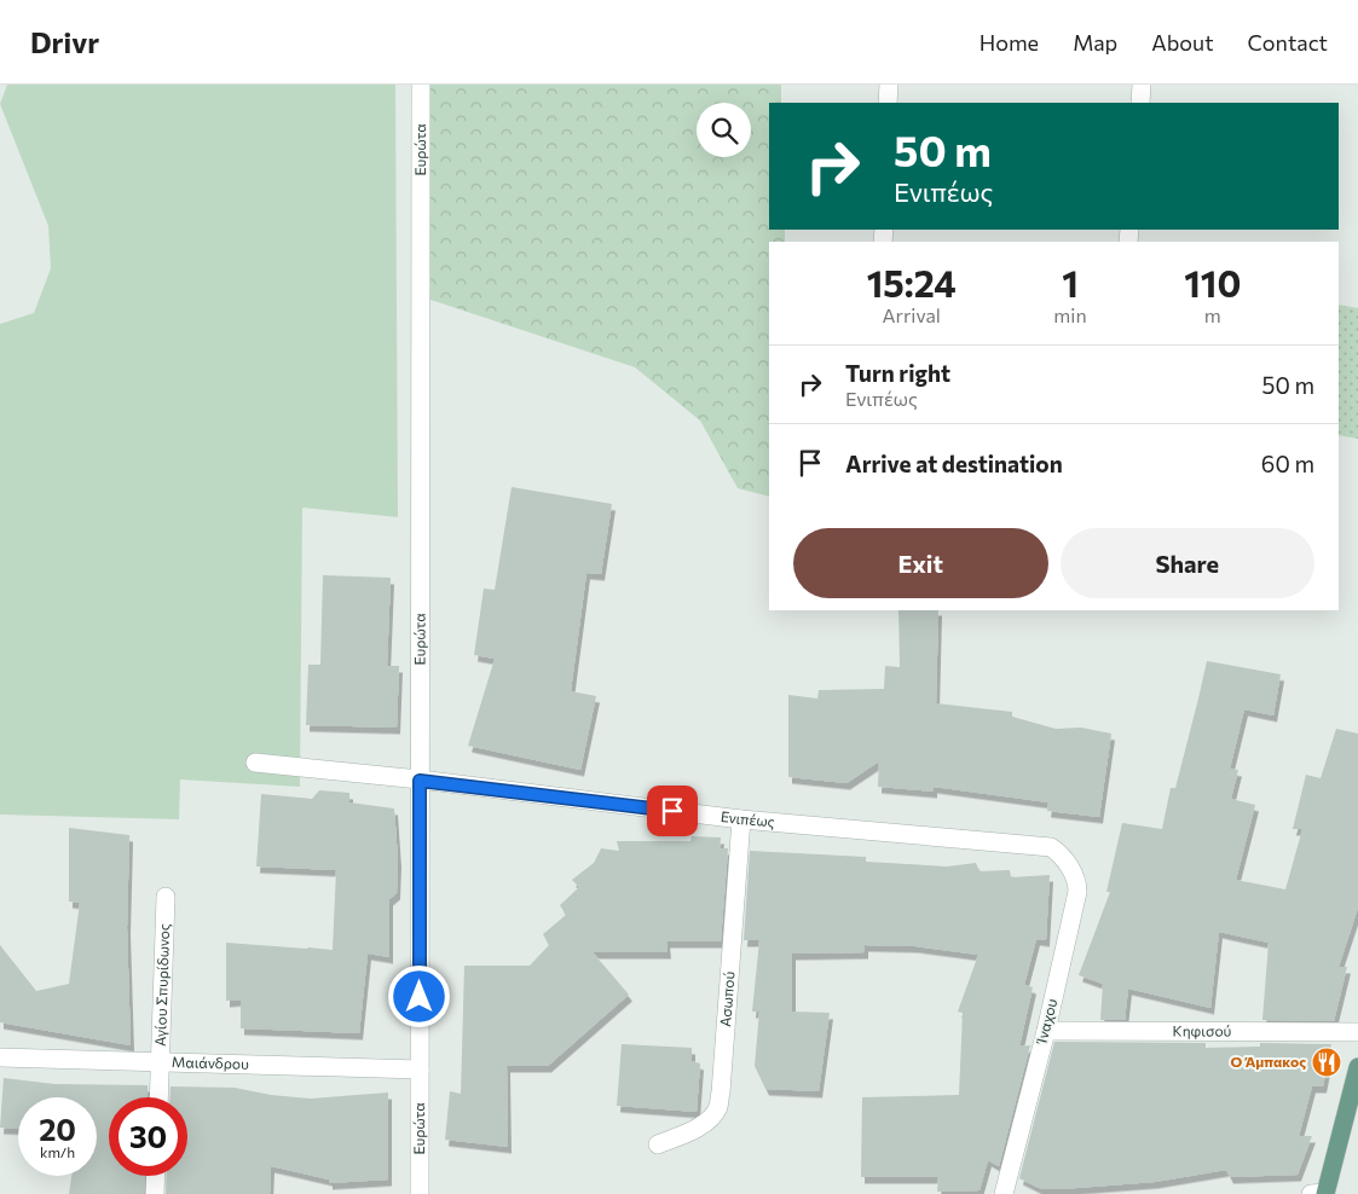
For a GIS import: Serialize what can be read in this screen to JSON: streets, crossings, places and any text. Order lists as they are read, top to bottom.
{
  "streets": {
    "street": [
      "Ευρώτα",
      "Ενιπέως",
      "Αγίου Σπυρίδωνος",
      "Ασωπού",
      "Ίναχου",
      "Κηφισού",
      "Μαιάνδρου"
    ]
  },
  "crossings": [
    ["Ευρώτα", "Ενιπέως"],
    ["Ευρώτα", "Μαιάνδρου"],
    ["Ενιπέως", "Ασωπού"],
    ["Ενιπέως", "Ίναχου"],
    ["Αγίου Σπυρίδωνος", "Μαιάνδρου"],
    ["Ίναχου", "Κηφισού"]
  ],
  "places": {
    "restaurant": ["Ο Άμπακος"]
  },
  "page": {
    "header": "Drivr",
    "nav": [
      "Home",
      "Map",
      "About",
      "Contact"
    ],
    "turn": ["50 m", "Ενιπέως"],
    "eta": [
      "15:24",
      "Arrival",
      "1",
      "min",
      "110",
      "m"
    ],
    "list": [
      {
        "name": "Turn right",
        "note": "Ενιπέως",
        "value": "50 m"
      },
      {
        "name": "Arrive at destination",
        "value": "60 m"
      }
    ],
    "buttons": ["Exit", "Share"],
    "speed": "20 km/h",
    "limit": "30"
  }
}
